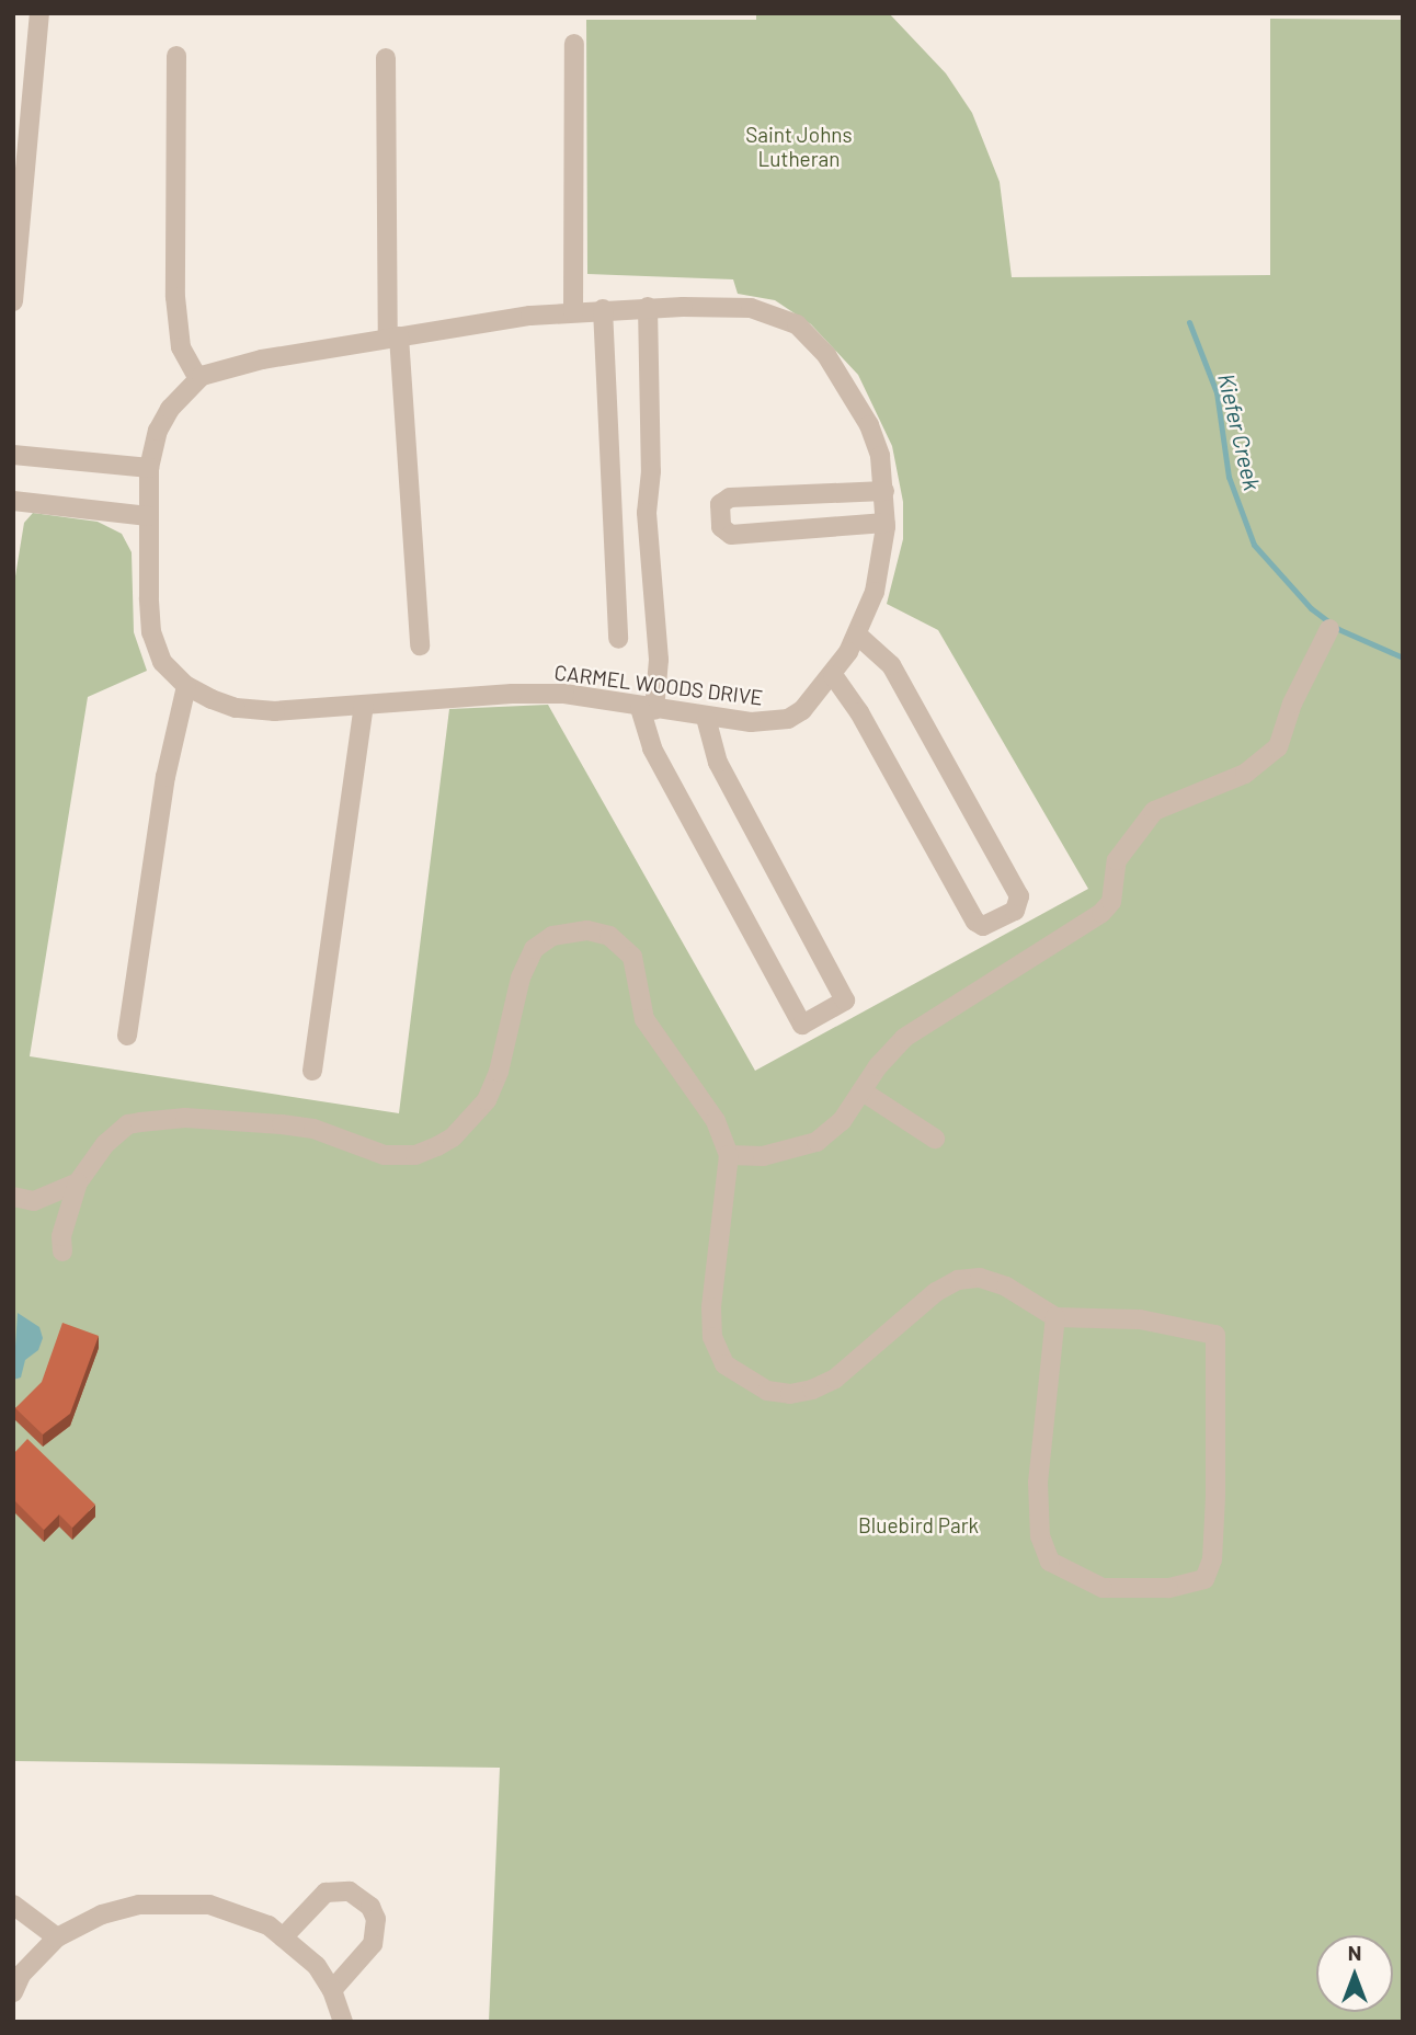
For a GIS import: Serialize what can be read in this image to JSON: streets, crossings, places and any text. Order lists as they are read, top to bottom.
{
  "streets": {
    "street": ["CARMEL WOODS DRIVE"]
  },
  "water": ["Kiefer Creek"],
  "parks": ["Saint Johns Lutheran", "Bluebird Park"],
  "north": "top"
}
